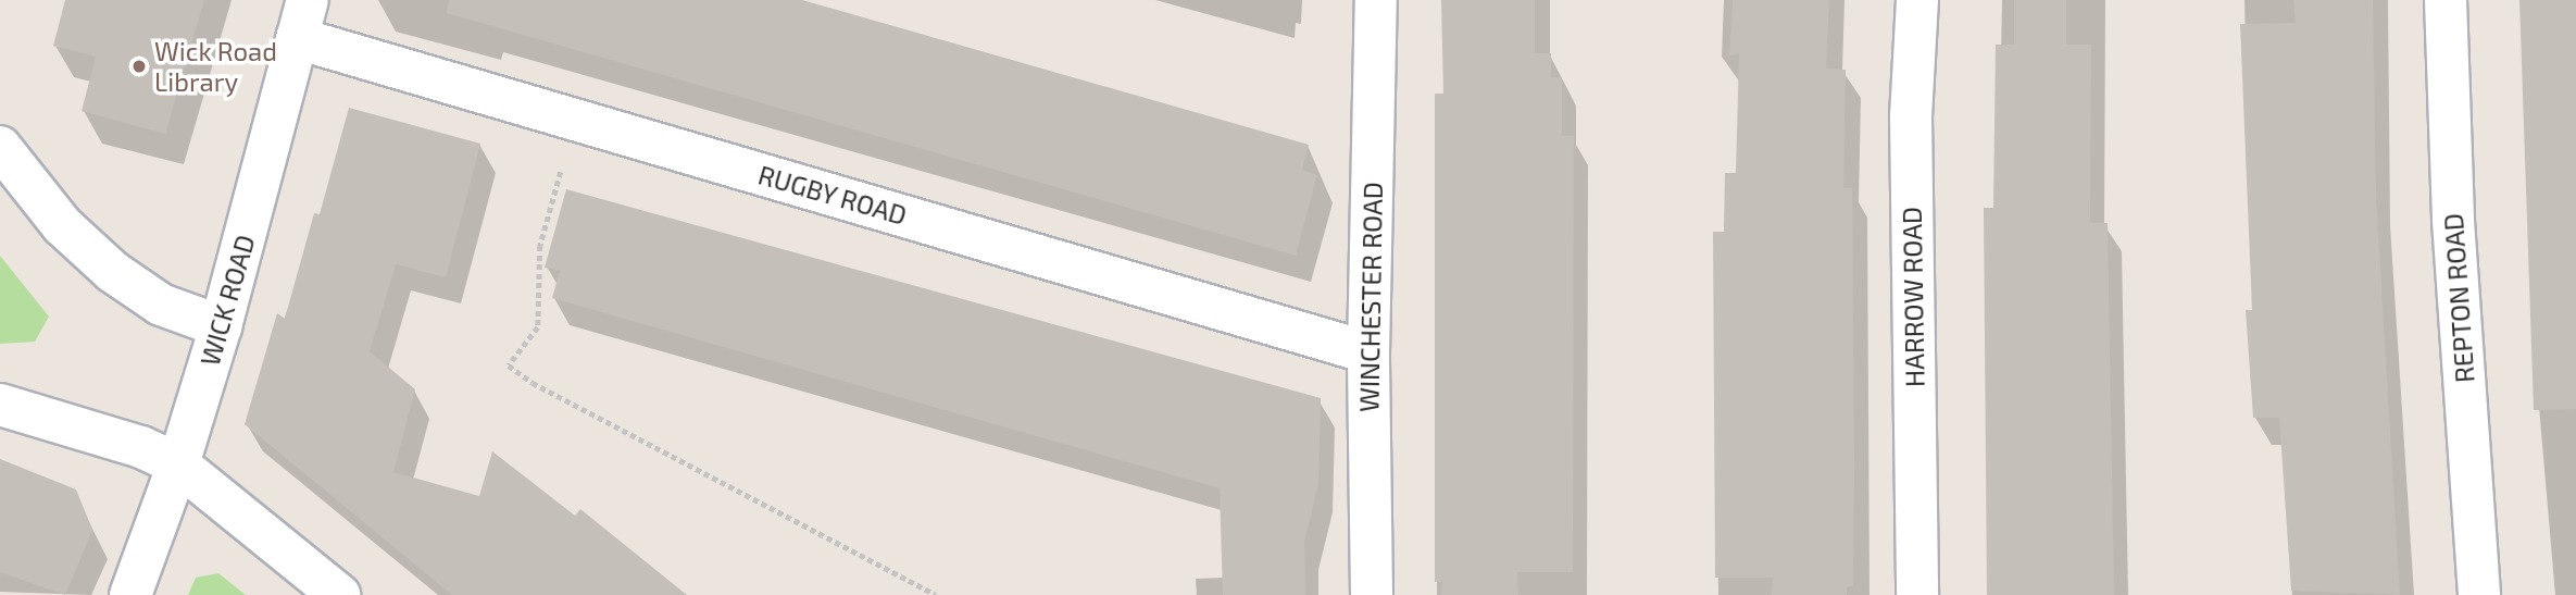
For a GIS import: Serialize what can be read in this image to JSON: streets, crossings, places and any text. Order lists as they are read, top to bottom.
{
  "streets": {
    "street": [
      "RUGBY ROAD",
      "WINCHESTER ROAD",
      "HARROW ROAD",
      "REPTON ROAD",
      "WICK ROAD"
    ]
  },
  "crossings": [
    ["RUGBY ROAD", "WINCHESTER ROAD"],
    ["RUGBY ROAD", "WICK ROAD"]
  ],
  "places": ["Wick Road Library"]
}
